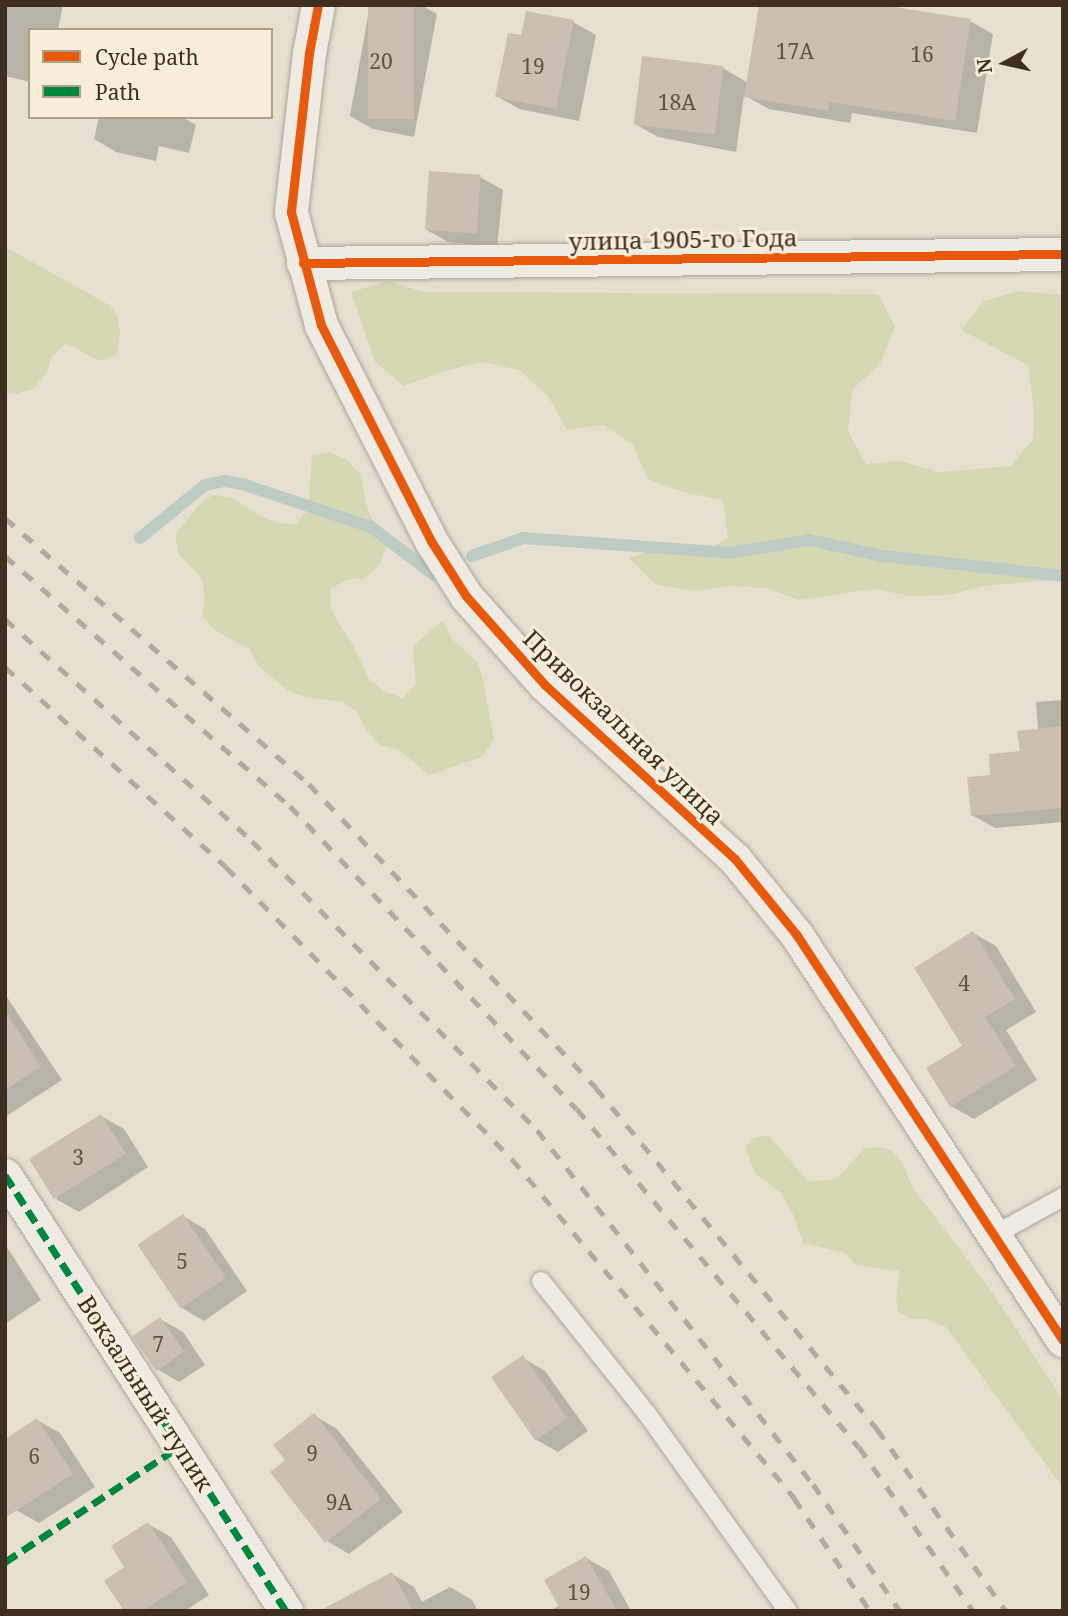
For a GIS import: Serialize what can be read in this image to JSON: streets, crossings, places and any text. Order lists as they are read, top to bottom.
{
  "streets": {
    "street": ["улица 1905-го Года", "Привокзальная улица", "Вокзальный тупик"]
  },
  "crossings": [
    ["улица 1905-го Года", "Привокзальная улица"]
  ],
  "house_numbers": [
    "17А",
    "16",
    "20",
    "19",
    "18А",
    "4",
    "3",
    "5",
    "7",
    "9",
    "6",
    "9А",
    "19"
  ],
  "legend": ["Cycle path", "Path"],
  "north": "left"
}
